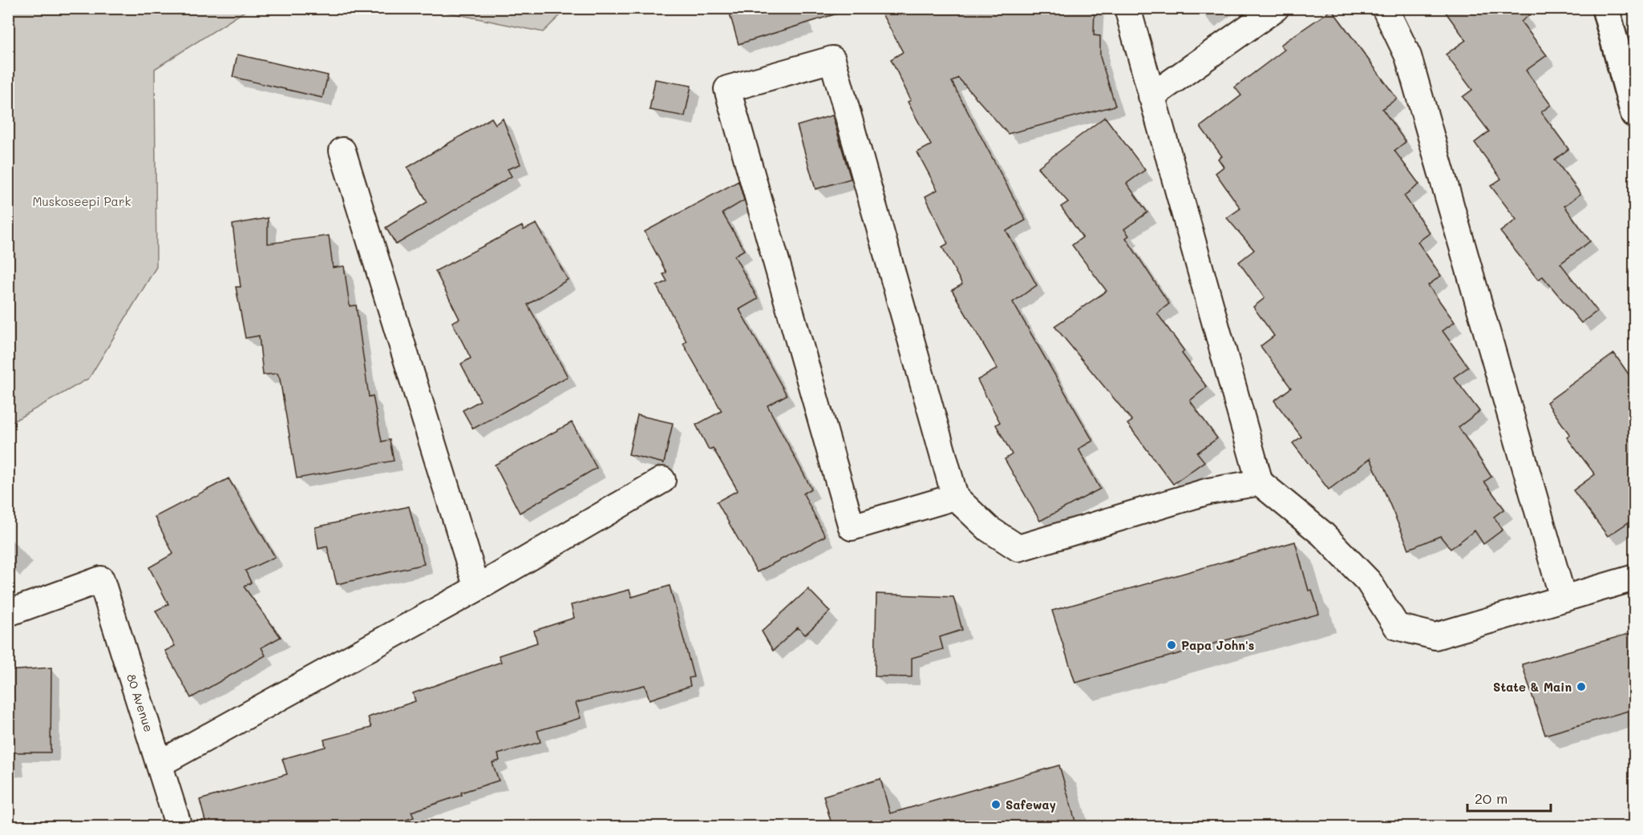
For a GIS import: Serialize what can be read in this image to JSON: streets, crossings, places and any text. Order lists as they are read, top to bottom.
{
  "streets": {
    "street": ["80 Avenue"]
  },
  "parks": ["Muskoseepi Park"],
  "places": ["Papa John's", "State & Main", "Safeway"],
  "scale_bar": "20 m"
}
